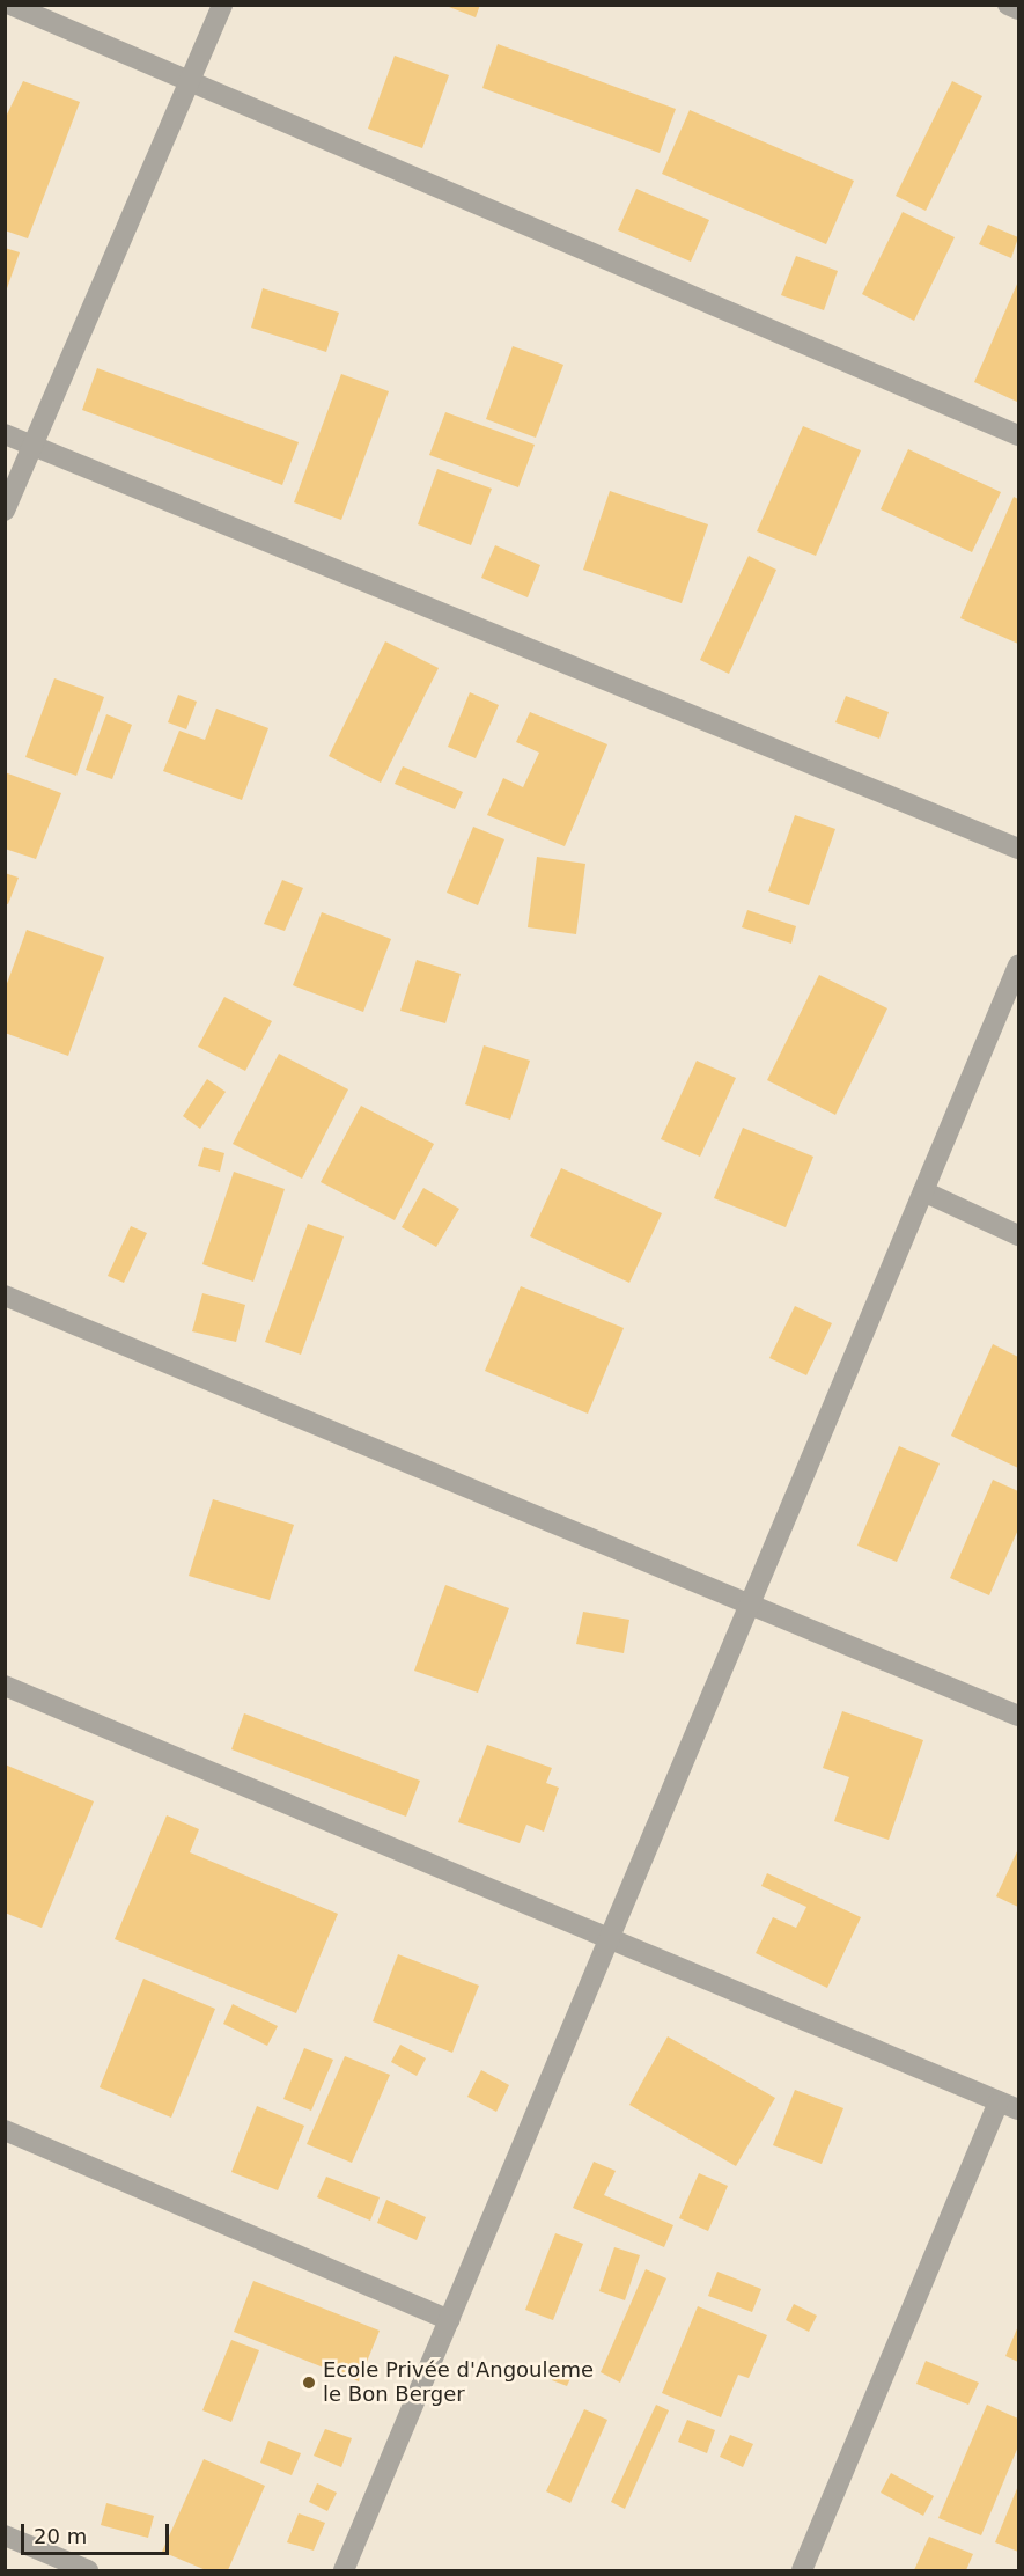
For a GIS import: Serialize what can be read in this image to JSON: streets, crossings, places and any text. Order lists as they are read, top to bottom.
{
  "places": ["Ecole Privée d'Angouleme le Bon Berger"],
  "scale_bar": "20 m"
}
